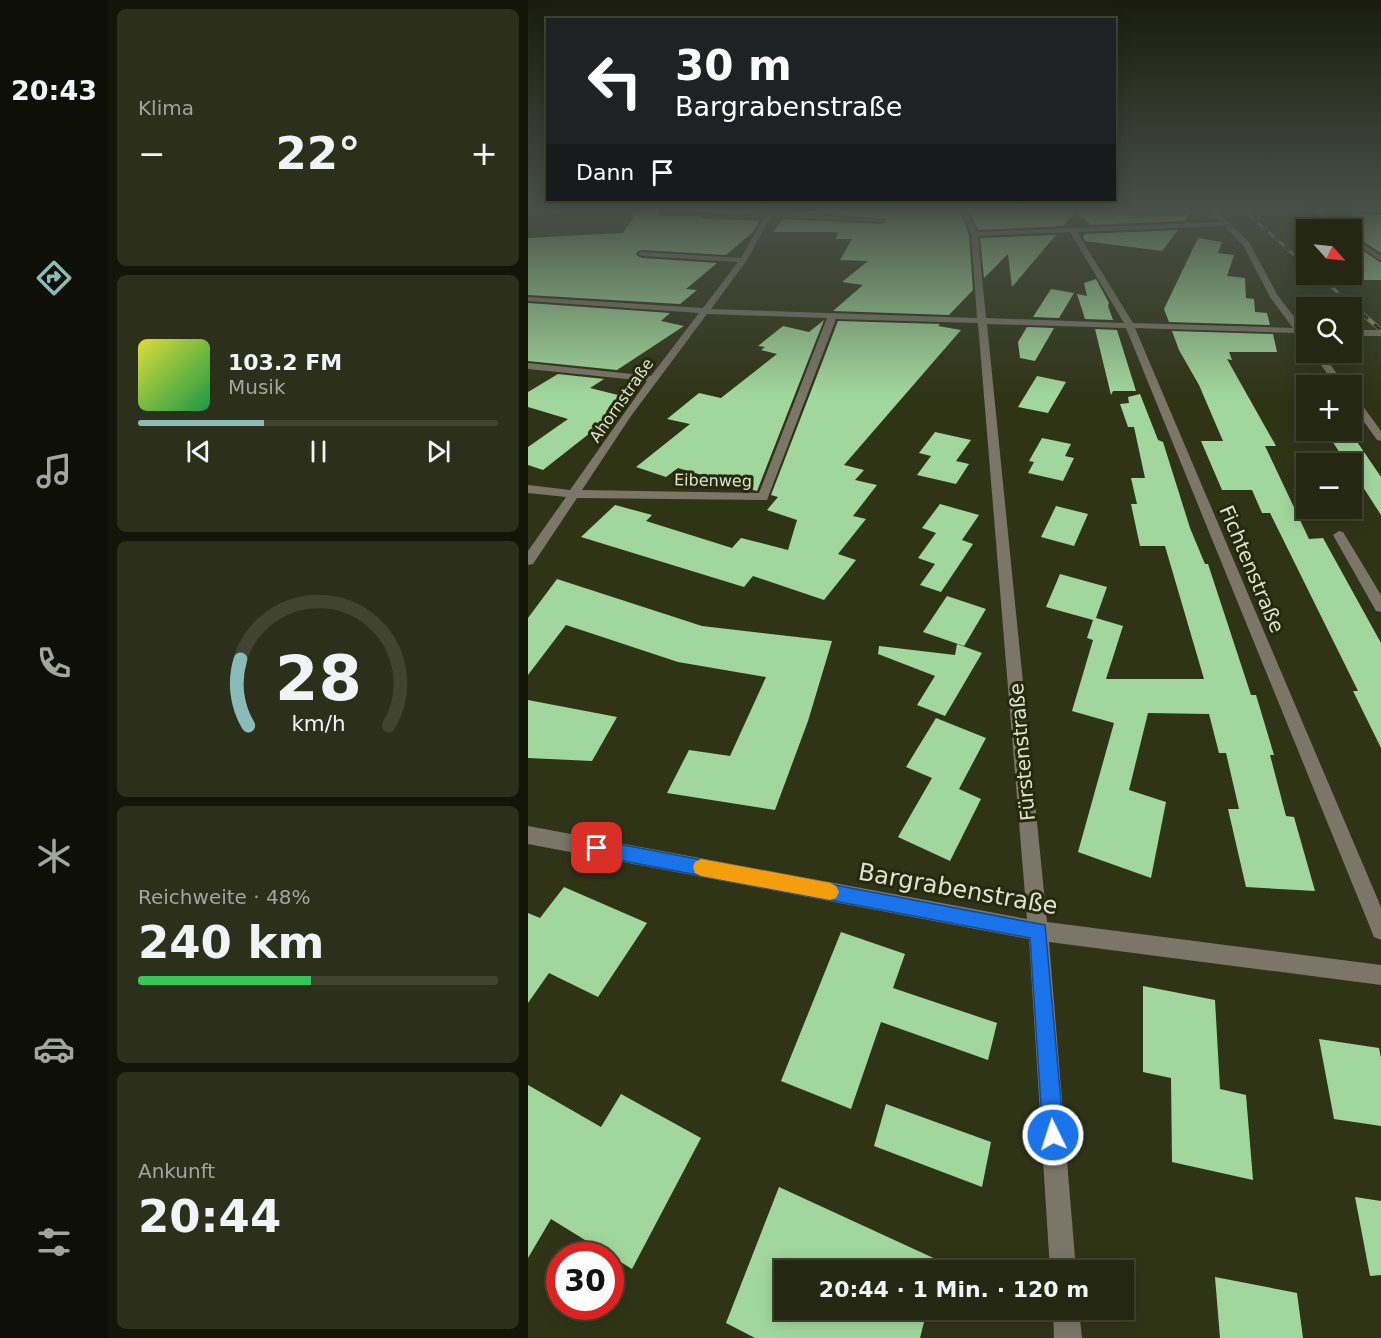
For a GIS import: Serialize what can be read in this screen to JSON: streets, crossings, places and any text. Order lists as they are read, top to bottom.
{
  "streets": {
    "street": [
      "Ahornstraße",
      "Eibenweg",
      "Fichtenstraße",
      "Fürstenstraße",
      "Bargrabenstraße"
    ]
  },
  "crossings": [
    ["Ahornstraße", "Eibenweg"],
    ["Fürstenstraße", "Bargrabenstraße"]
  ],
  "north": "bottom right",
  "page": {
    "tabs": "20:43",
    "tile": [
      "Klima",
      ["Reichweite · 48%", "240 km"],
      ["Ankunft", "20:44"]
    ],
    "turn": ["30 m", "Bargrabenstraße"],
    "heat": ["−", "22°", "+"],
    "then": "Dann",
    "map_buttons": ["+", "−"],
    "song": ["103.2 FM", "Musik"],
    "limit": "30",
    "trip": "20:44 · 1 Min. · 120 m",
    "gauge": ["28", "km/h"]
  }
}
